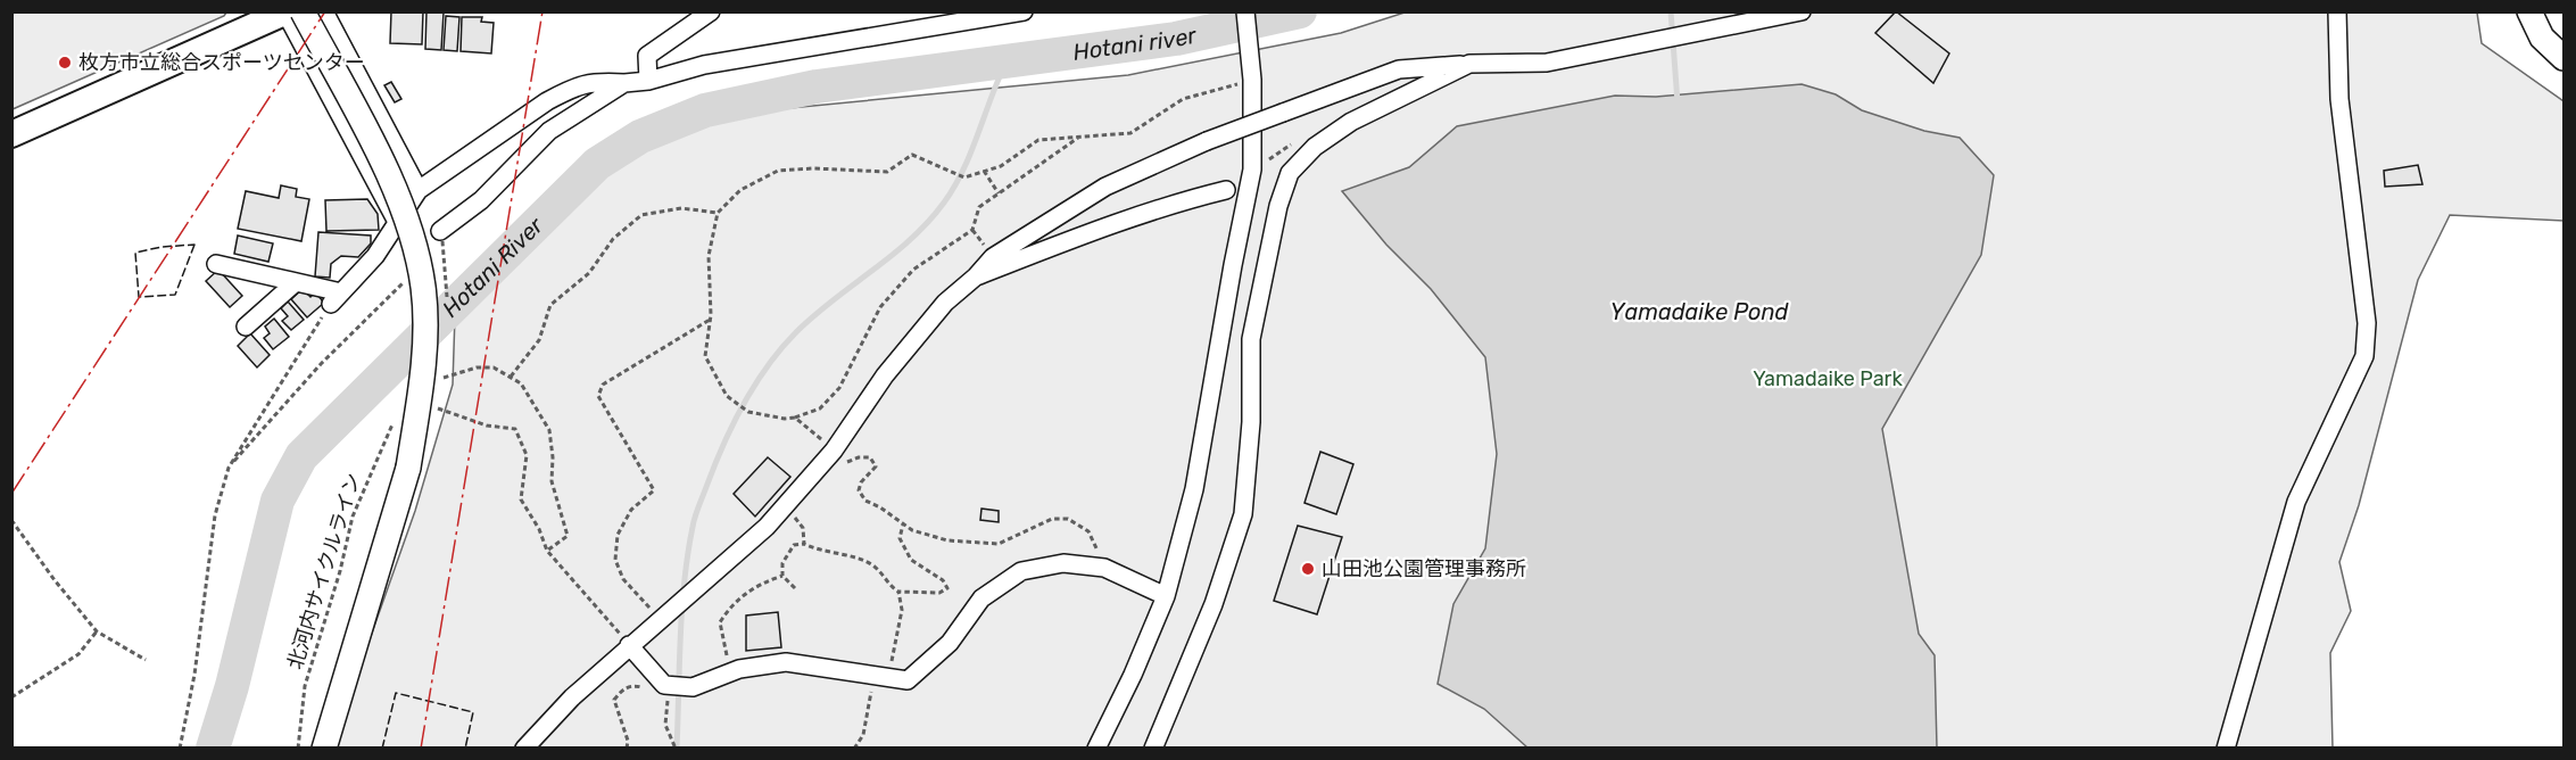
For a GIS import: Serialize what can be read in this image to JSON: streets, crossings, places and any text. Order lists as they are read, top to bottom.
{
  "streets": {
    "path": ["北河内サイクルライン"]
  },
  "water": ["Hotani river", "Hotani River", "Yamadaike Pond"],
  "parks": ["Yamadaike Park"],
  "places": ["枚方市立総合スポーツセンター", "山田池公園管理事務所"]
}
